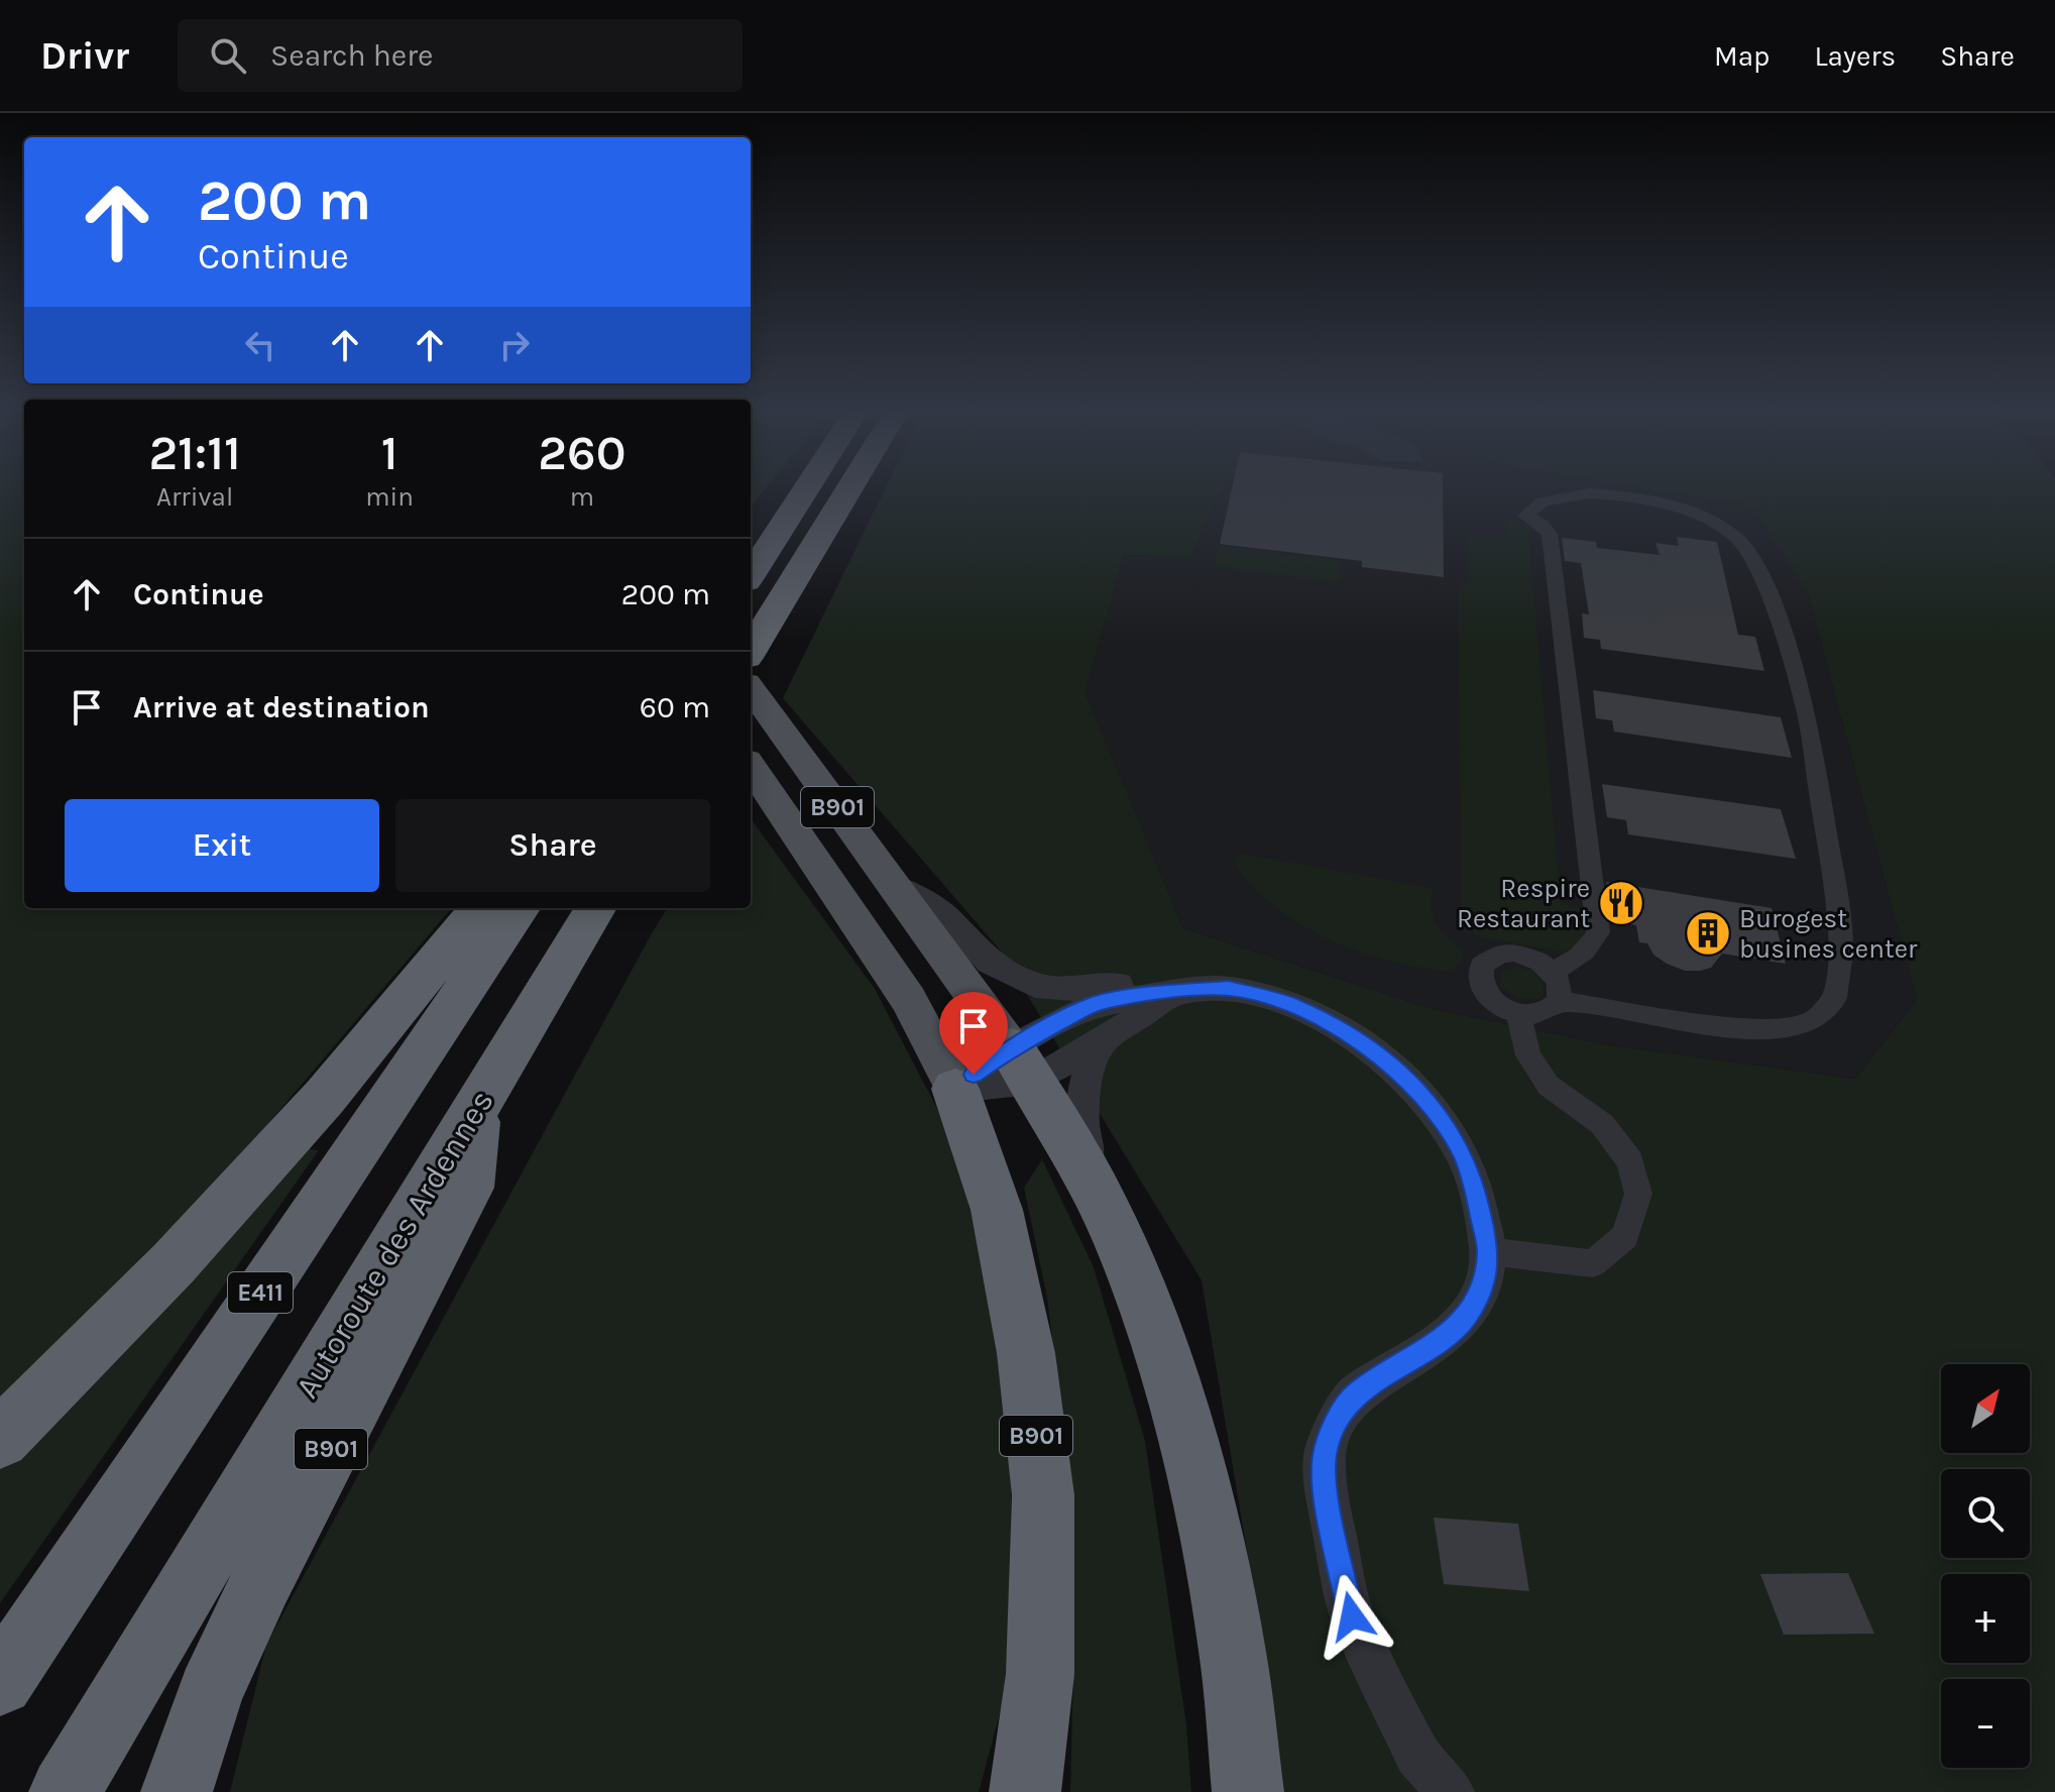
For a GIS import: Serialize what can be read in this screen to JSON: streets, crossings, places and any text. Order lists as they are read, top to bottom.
{
  "streets": {
    "highway": ["B901", "Autoroute des Ardennes", "E411"]
  },
  "crossings": [
    ["B901", "Autoroute des Ardennes"]
  ],
  "places": {
    "restaurant": ["Respire Restaurant"],
    "building": ["Burogest busines center"]
  },
  "north": "top right",
  "page": {
    "header": "Drivr",
    "search": "Search here",
    "nav": ["Map", "Layers", "Share"],
    "turn": ["200 m", "Continue"],
    "eta": [
      "21:11",
      "Arrival",
      "1",
      "min",
      "260",
      "m"
    ],
    "list": [
      {
        "name": "Continue",
        "value": "200 m"
      },
      {
        "name": "Arrive at destination",
        "value": "60 m"
      }
    ],
    "buttons": ["Exit", "Share"],
    "map_buttons": ["+", "−"]
  }
}
